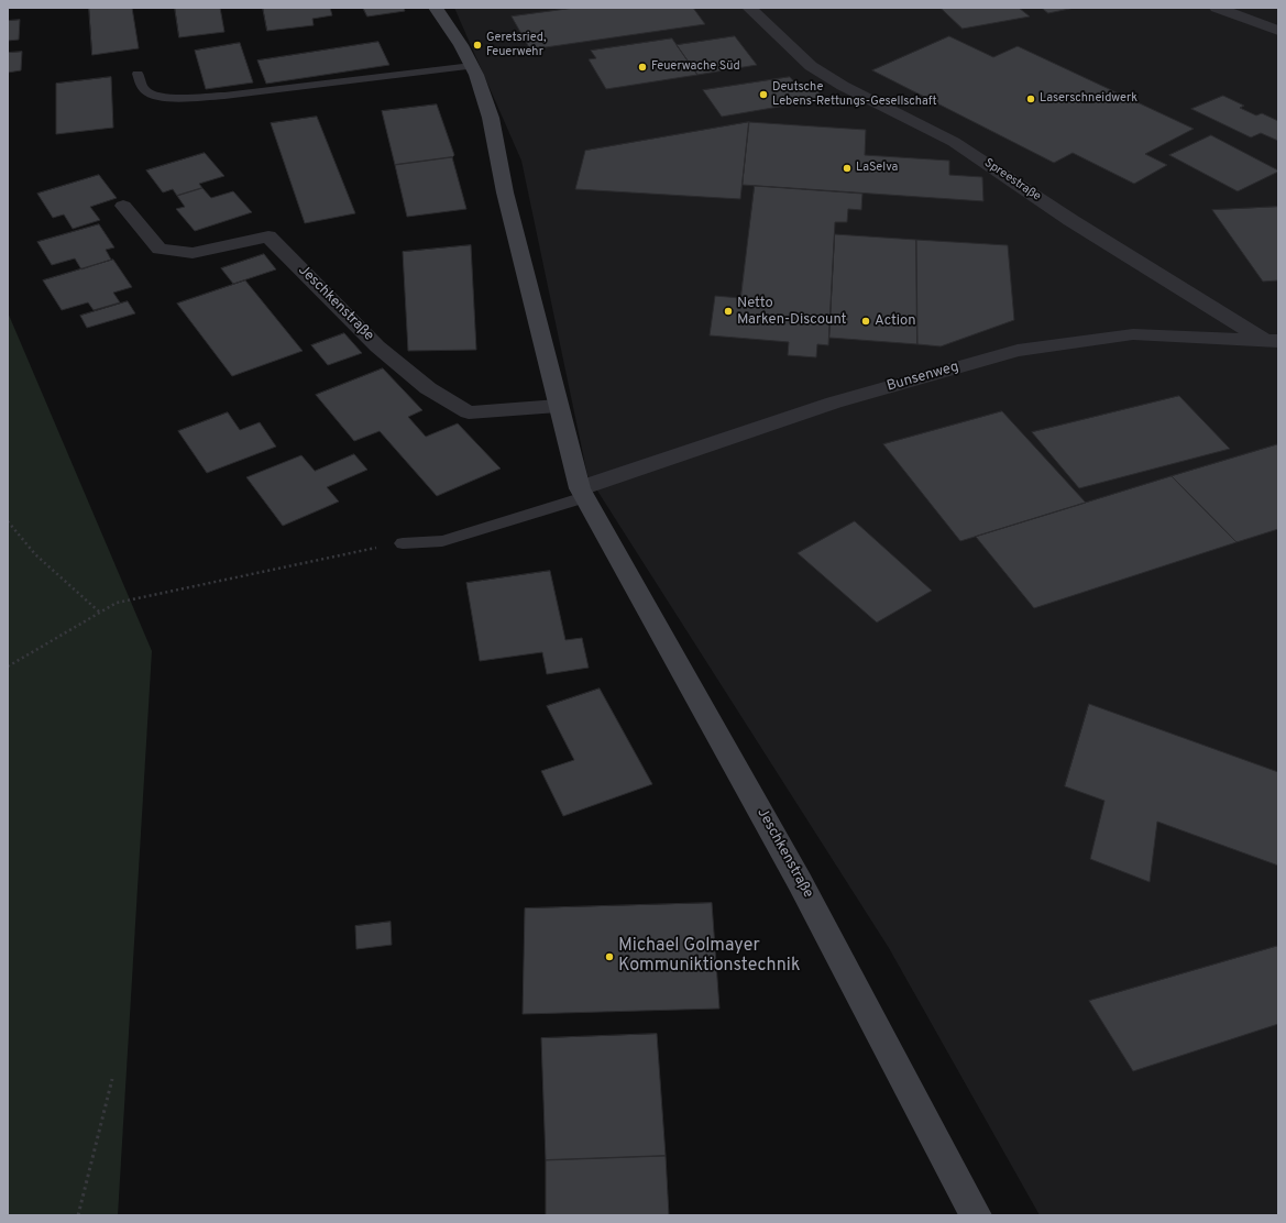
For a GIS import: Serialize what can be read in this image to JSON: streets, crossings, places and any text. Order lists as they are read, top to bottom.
{
  "streets": {
    "street": ["Spreestraße", "Jeschkenstraße", "Bunsenweg"]
  },
  "crossings": [
    ["Spreestraße", "Bunsenweg"],
    ["Jeschkenstraße", "Bunsenweg"]
  ],
  "places": [
    "Geretsried, Feuerwehr",
    "Feuerwache Süd",
    "Deutsche Lebens-Rettungs-Gesellschaft",
    "Laserschneidwerk",
    "LaSelva",
    "Netto Marken-Discount",
    "Action",
    "Michael Golmayer Kommuniktionstechnik"
  ]
}
